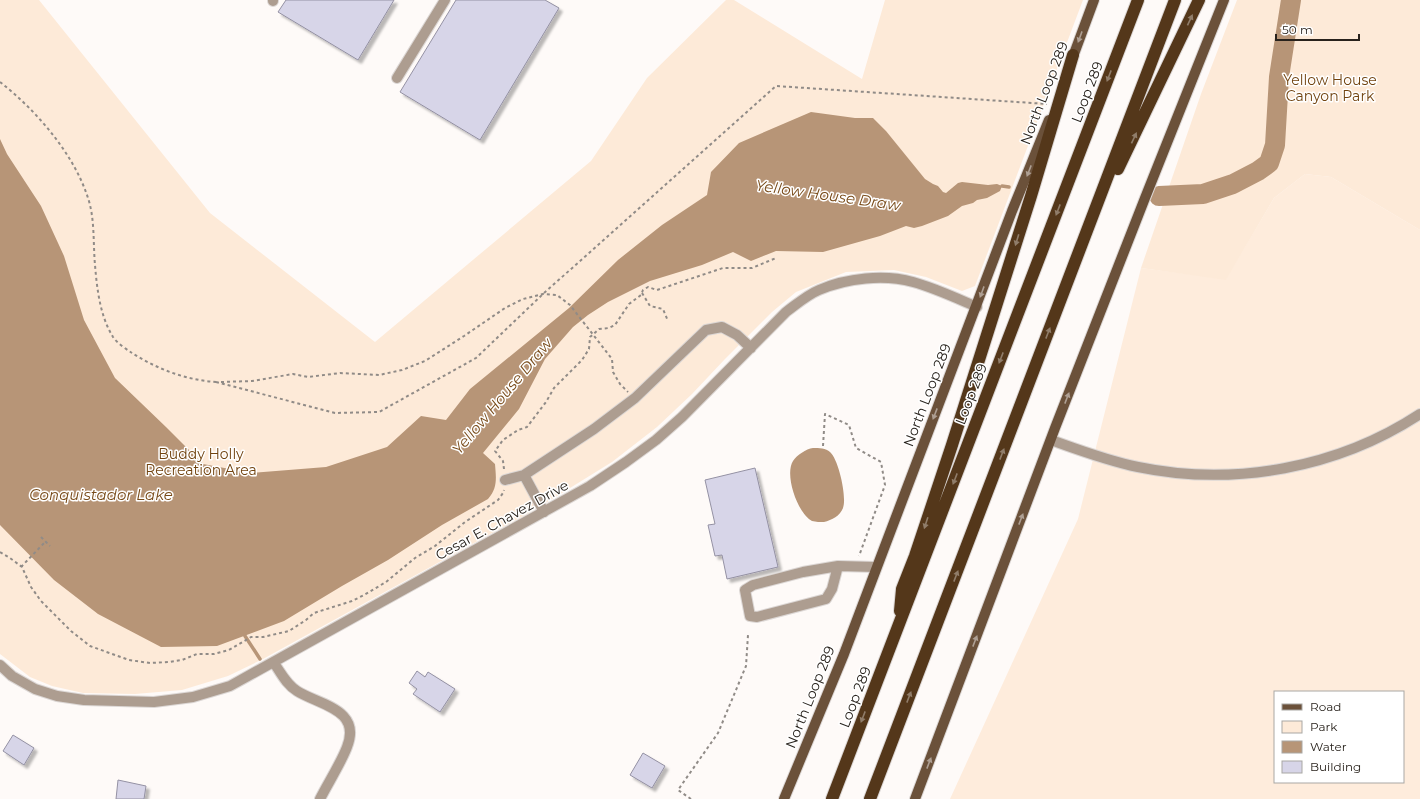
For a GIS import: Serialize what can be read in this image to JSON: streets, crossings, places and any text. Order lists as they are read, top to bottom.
{
  "streets": {
    "highway": ["Loop 289"],
    "main road": ["North Loop 289"],
    "street": ["Cesar E. Chavez Drive"]
  },
  "crossings": [
    ["North Loop 289", "Cesar E. Chavez Drive"]
  ],
  "one_way": ["North Loop 289"],
  "water": ["Yellow House Draw", "Conquistador Lake"],
  "parks": ["Yellow House Canyon Park", "Buddy Holly Recreation Area"],
  "legend": [
    "Road",
    "Park",
    "Water",
    "Building"
  ],
  "scale_bar": "50 m"
}
